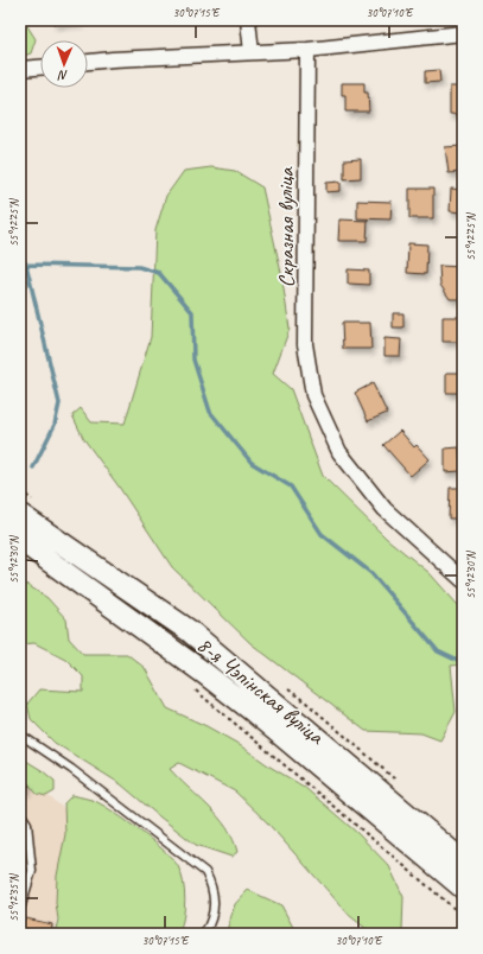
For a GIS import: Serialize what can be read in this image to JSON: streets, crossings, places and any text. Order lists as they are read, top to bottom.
{
  "streets": {
    "main road": ["8-я Чэпінская вуліца"],
    "street": ["Скразная вуліца"]
  },
  "north": "bottom",
  "coordinates": [
    "30°07'15\"E",
    "30°07'10\"E",
    "55°12'25\"N",
    "55°12'30\"N",
    "55°12'35\"N"
  ]
}
